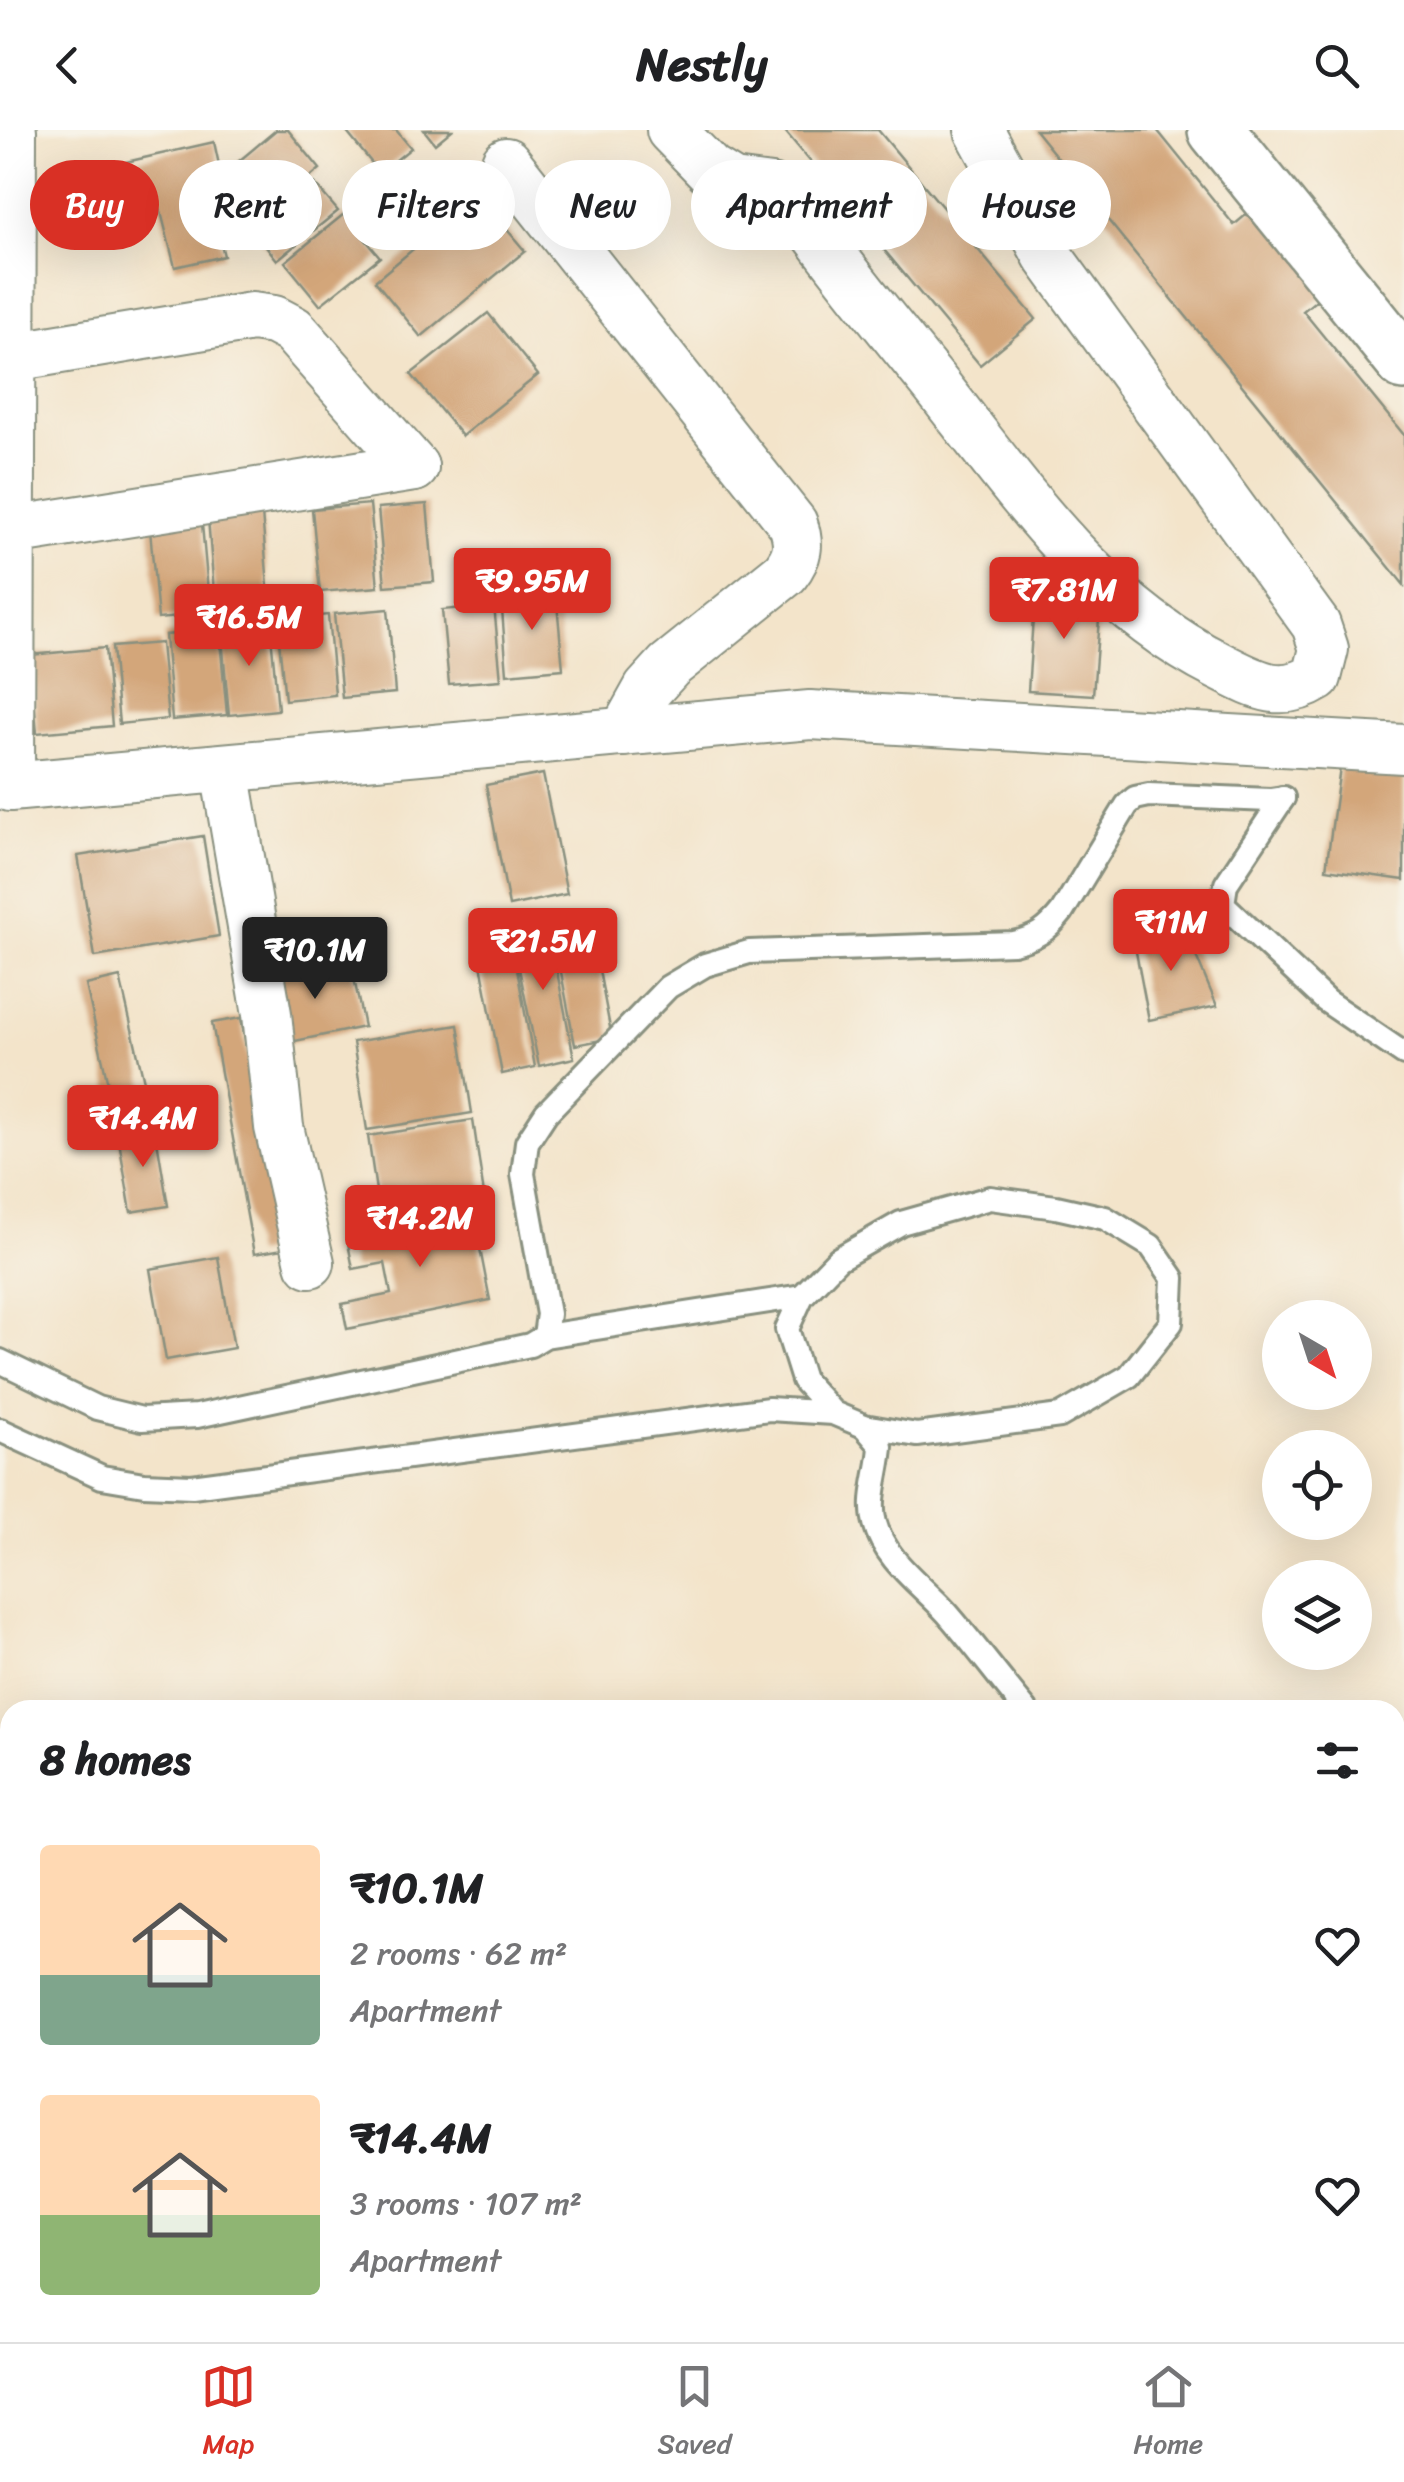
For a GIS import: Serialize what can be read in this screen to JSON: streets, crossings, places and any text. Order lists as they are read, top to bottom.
{
  "north": "bottom right",
  "page": {
    "header": "Nestly",
    "chip": [
      "Buy",
      "Rent",
      "Filters",
      "New",
      "Apartment",
      "House"
    ],
    "price": [
      "₹9.95M",
      "₹7.81M",
      "₹16.5M",
      "₹11M",
      "₹21.5M",
      "₹10.1M",
      "₹14.4M",
      "₹14.2M"
    ],
    "heading": "8 homes",
    "list": [
      {
        "name": "₹10.1M",
        "note": "2 rooms · 62 m² · Apartment"
      },
      {
        "name": "₹14.4M",
        "note": "3 rooms · 107 m² · Apartment"
      }
    ],
    "tabs": ["Map", "Saved", "Home"]
  }
}
